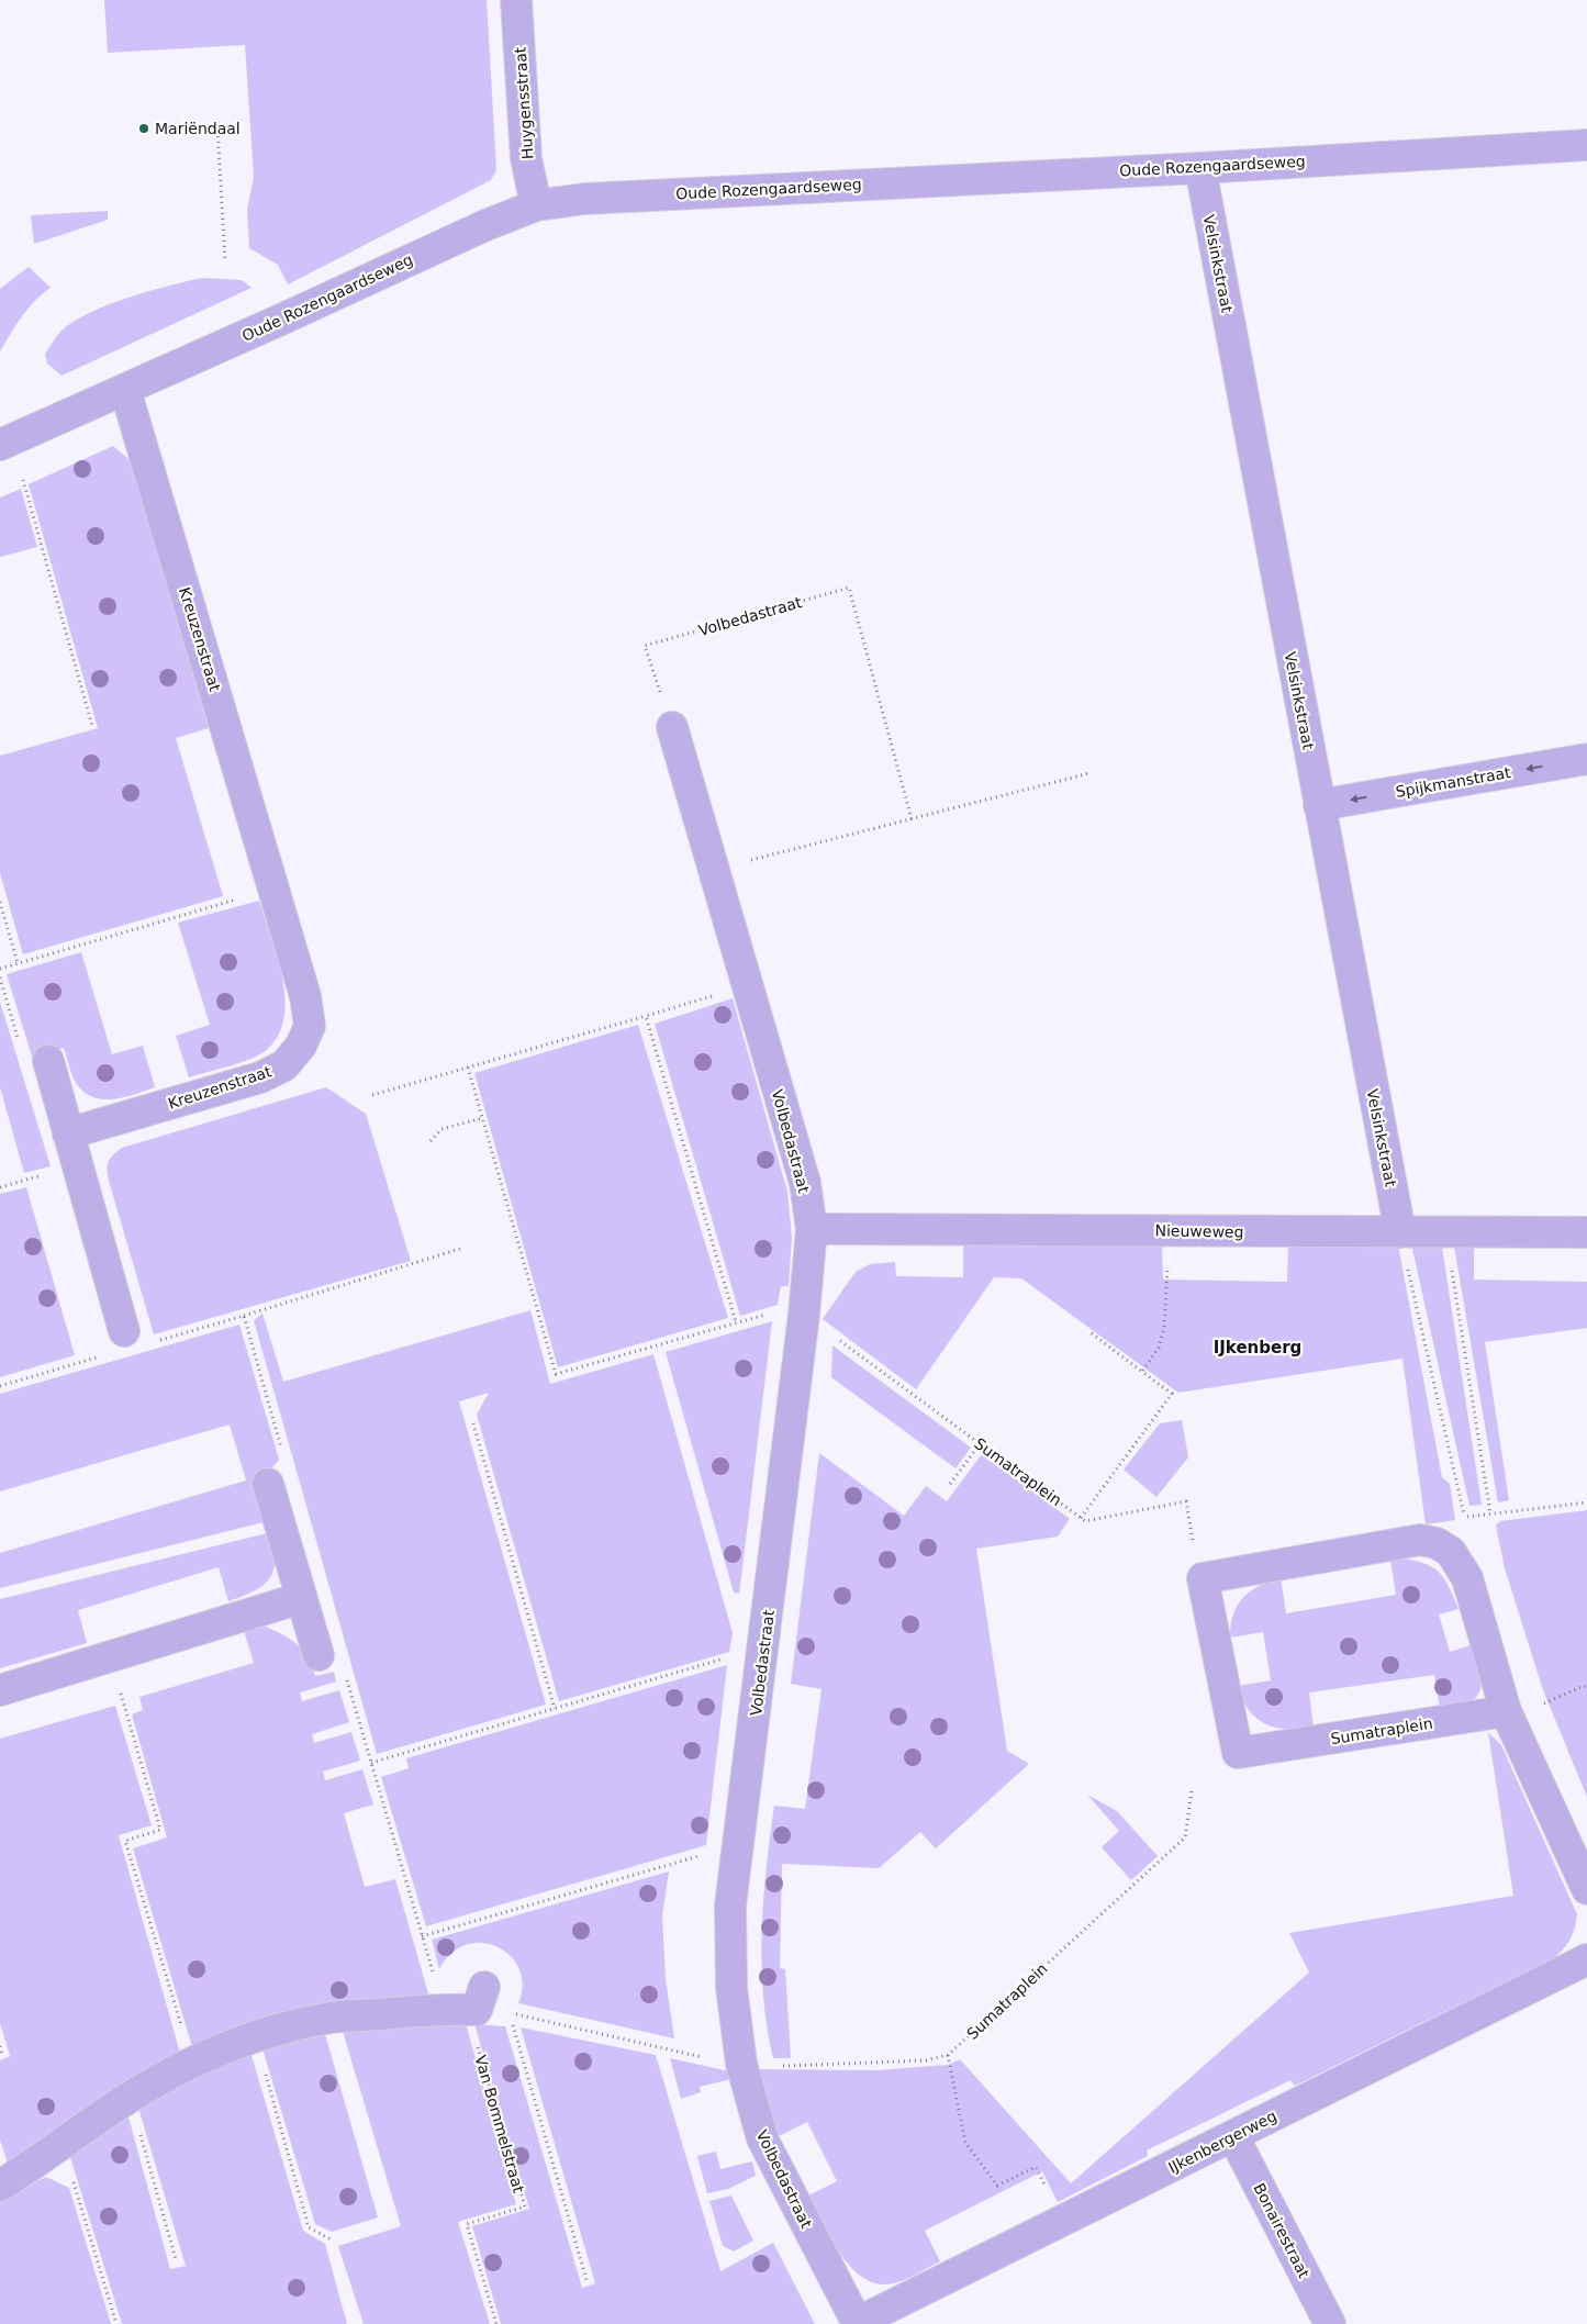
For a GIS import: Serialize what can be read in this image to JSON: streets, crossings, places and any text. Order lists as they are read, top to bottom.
{
  "streets": {
    "street": [
      "Huygensstraat",
      "Oude Rozengaardseweg",
      "Velsinkstraat",
      "Volbedastraat",
      "Kreuzenstraat",
      "Spijkmanstraat",
      "Nieuweweg",
      "Sumatraplein",
      "IJkenbergerweg",
      "Bonairestraat"
    ],
    "path": ["Van Bommelstraat"]
  },
  "crossings": [
    ["Huygensstraat", "Oude Rozengaardseweg"],
    ["Oude Rozengaardseweg", "Velsinkstraat"],
    ["Oude Rozengaardseweg", "Kreuzenstraat"],
    ["Velsinkstraat", "Spijkmanstraat"],
    ["Velsinkstraat", "Nieuweweg"],
    ["Volbedastraat", "Nieuweweg"],
    ["Volbedastraat", "Sumatraplein"],
    ["Volbedastraat", "IJkenbergerweg"],
    ["IJkenbergerweg", "Bonairestraat"]
  ],
  "one_way": ["Spijkmanstraat"],
  "districts": ["IJkenberg"],
  "places": ["Mariëndaal"]
}
